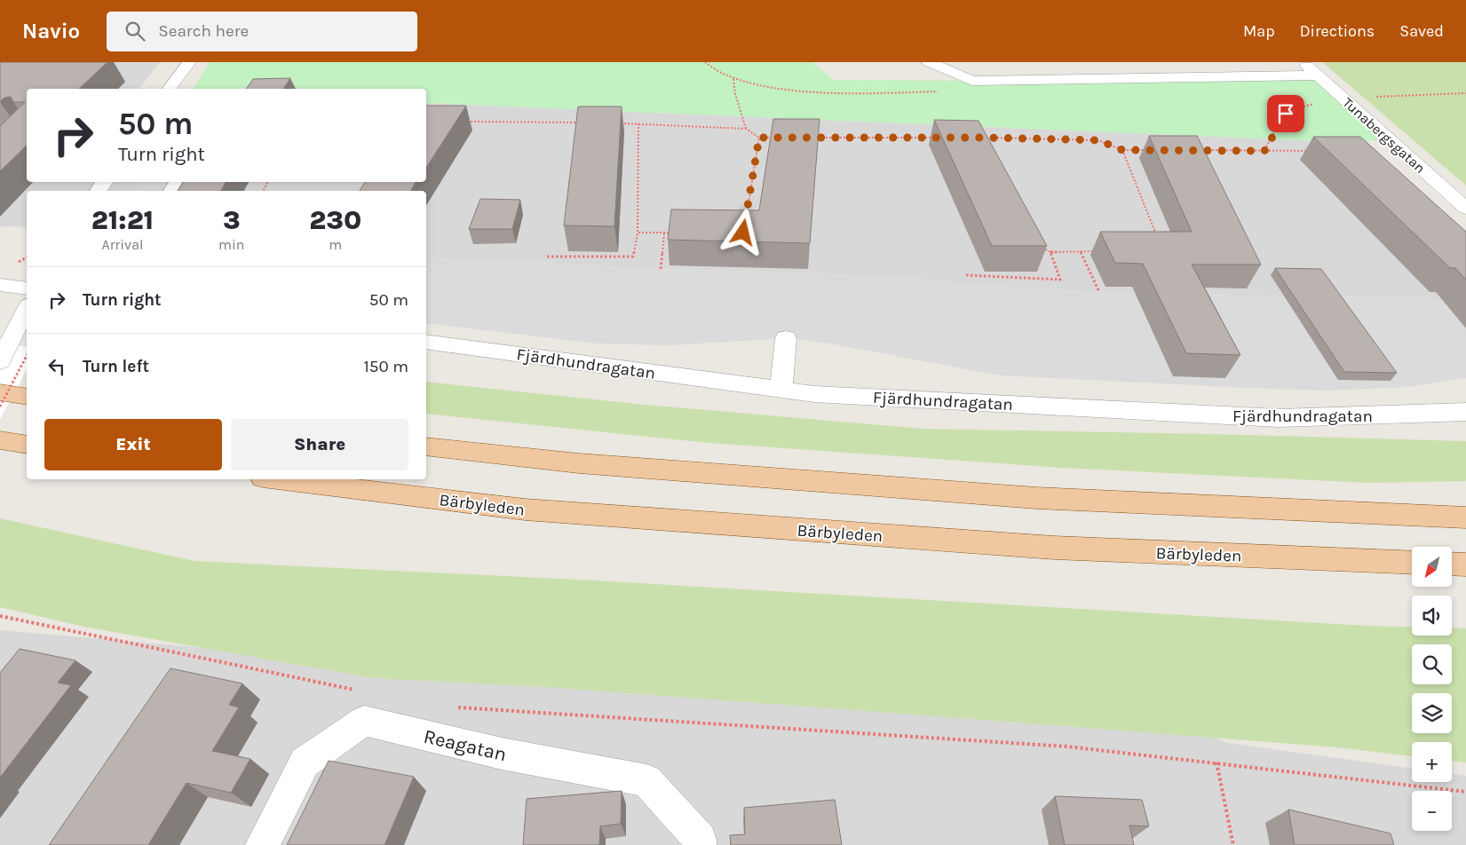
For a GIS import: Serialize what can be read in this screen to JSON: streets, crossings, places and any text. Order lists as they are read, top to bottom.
{
  "streets": {
    "main road": ["Bärbyleden"],
    "street": ["Tunabergsgatan", "Fjärdhundragatan", "Reagatan"]
  },
  "north": "bottom left",
  "page": {
    "header": "Navio",
    "search": "Search here",
    "nav": ["Map", "Directions", "Saved"],
    "turn": ["50 m", "Turn right"],
    "eta": [
      "21:21",
      "Arrival",
      "3",
      "min",
      "230",
      "m"
    ],
    "list": [
      {
        "name": "Turn right",
        "value": "50 m"
      },
      {
        "name": "Turn left",
        "value": "150 m"
      }
    ],
    "buttons": ["Exit", "Share"],
    "map_buttons": ["+", "−"]
  }
}
